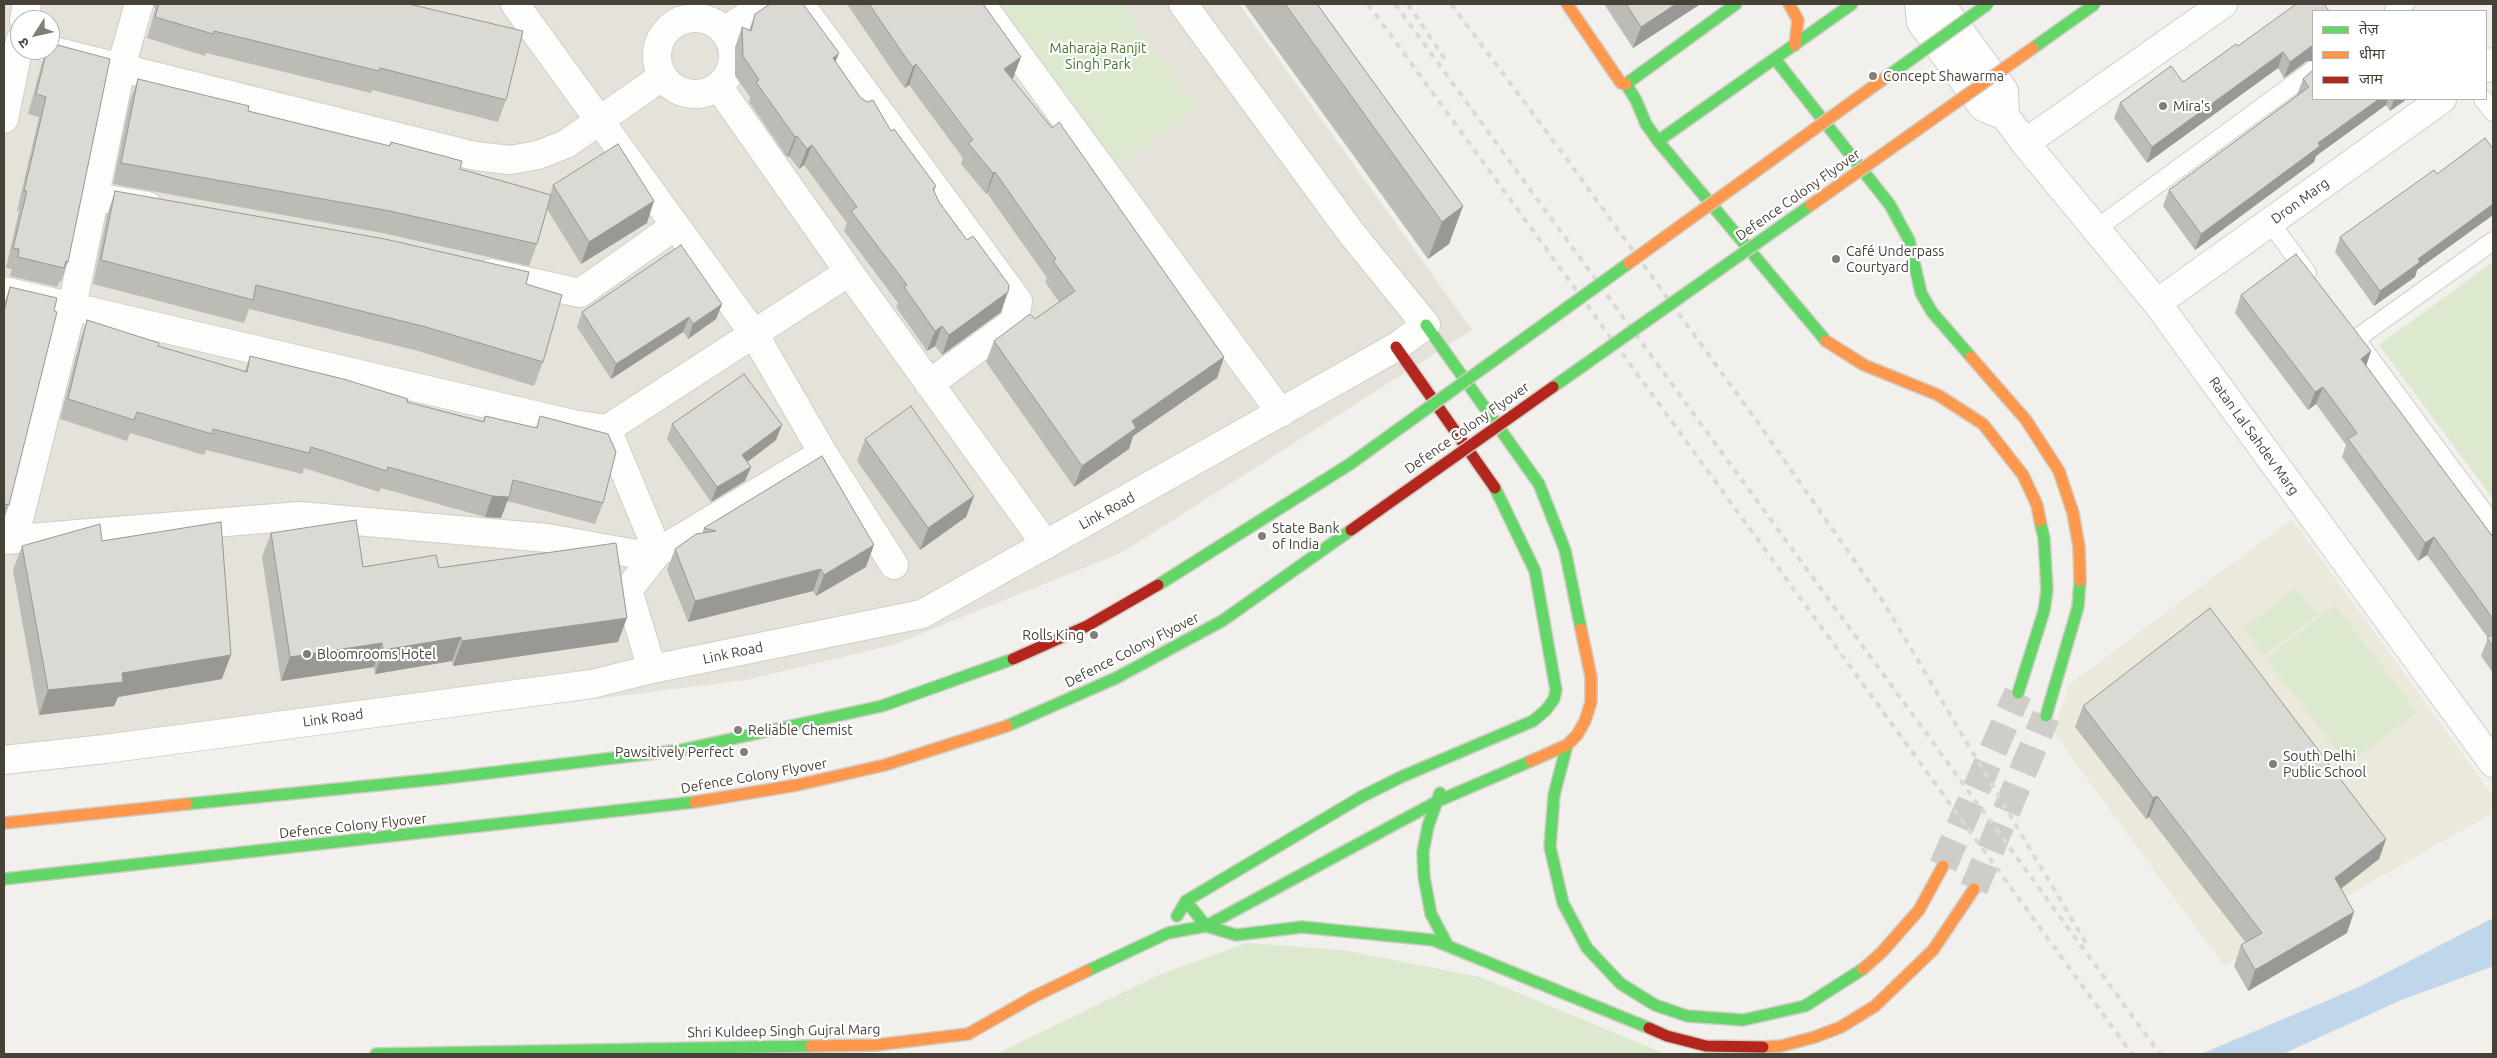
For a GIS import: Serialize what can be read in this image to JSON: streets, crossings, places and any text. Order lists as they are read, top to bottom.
{
  "streets": {
    "street": [
      "Defence Colony Flyover",
      "Dron Marg",
      "Ratan Lal Sahdev Marg",
      "Link Road",
      "Shri Kuldeep Singh Gujral Marg"
    ]
  },
  "crossings": [
    ["Dron Marg", "Ratan Lal Sahdev Marg"]
  ],
  "parks": ["Maharaja Ranjit Singh Park"],
  "places": [
    "Concept Shawarma",
    "Mira's",
    "Café Underpass Courtyard",
    "State Bank of India",
    "Rolls King",
    "Bloomrooms Hotel",
    "Reliable Chemist",
    "Pawsitively Perfect",
    "South Delhi Public School"
  ],
  "legend": ["तेज़", "धीमा", "जाम"],
  "north": "bottom left"
}
